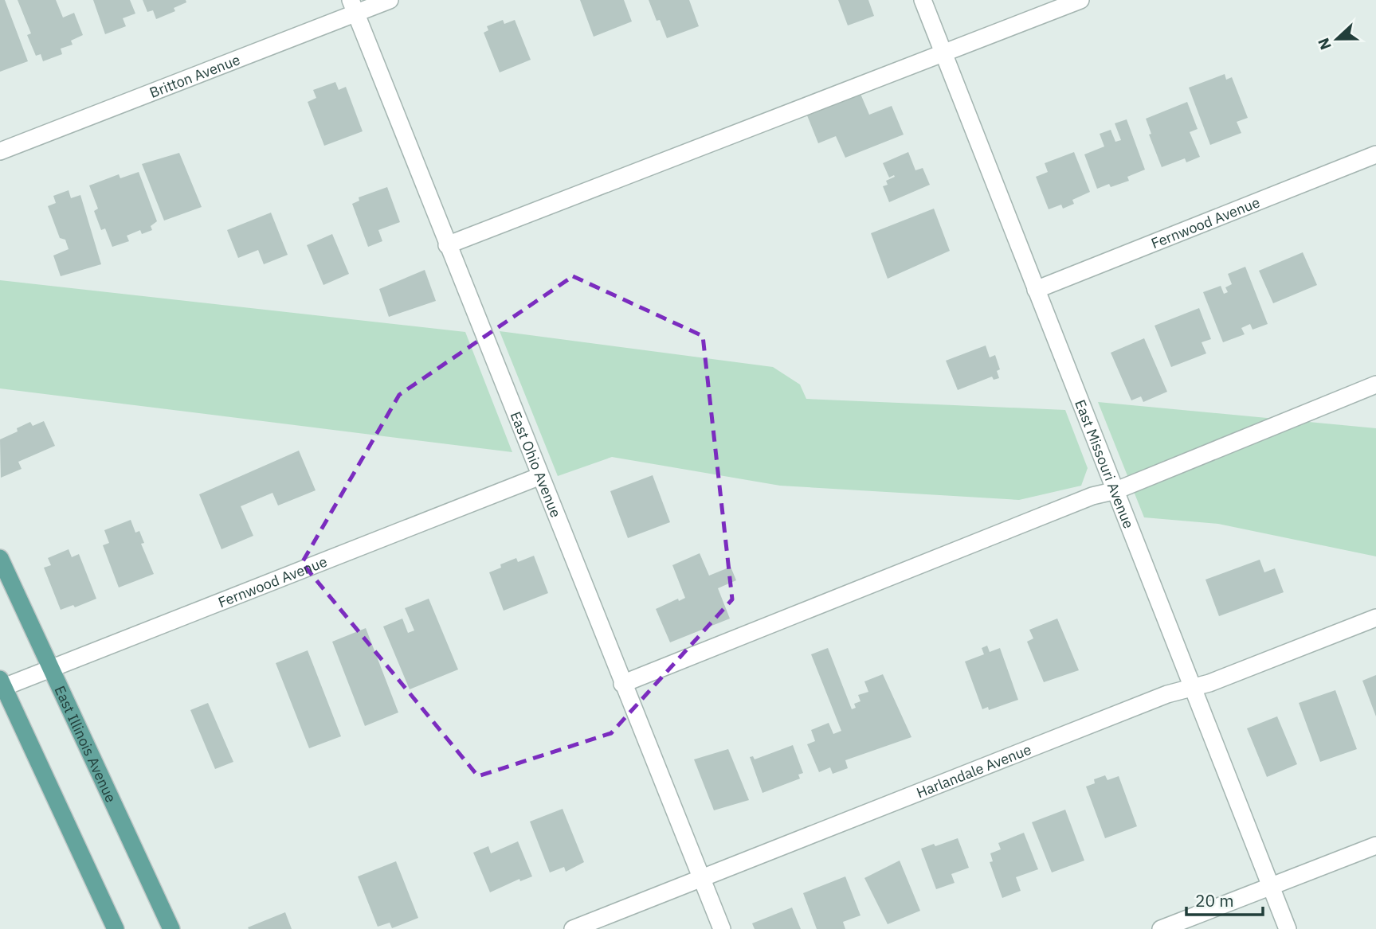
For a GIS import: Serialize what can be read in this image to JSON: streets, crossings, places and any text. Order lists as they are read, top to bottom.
{
  "streets": {
    "main road": ["East Illinois Avenue"],
    "street": [
      "Britton Avenue",
      "Fernwood Avenue",
      "East Missouri Avenue",
      "East Ohio Avenue",
      "Harlandale Avenue"
    ]
  },
  "crossings": [
    ["Britton Avenue", "East Ohio Avenue"],
    ["Fernwood Avenue", "East Missouri Avenue"],
    ["Fernwood Avenue", "East Ohio Avenue"],
    ["Fernwood Avenue", "East Illinois Avenue"],
    ["East Missouri Avenue", "Harlandale Avenue"],
    ["East Ohio Avenue", "Harlandale Avenue"]
  ],
  "scale_bar": "20 m",
  "north": "left"
}
